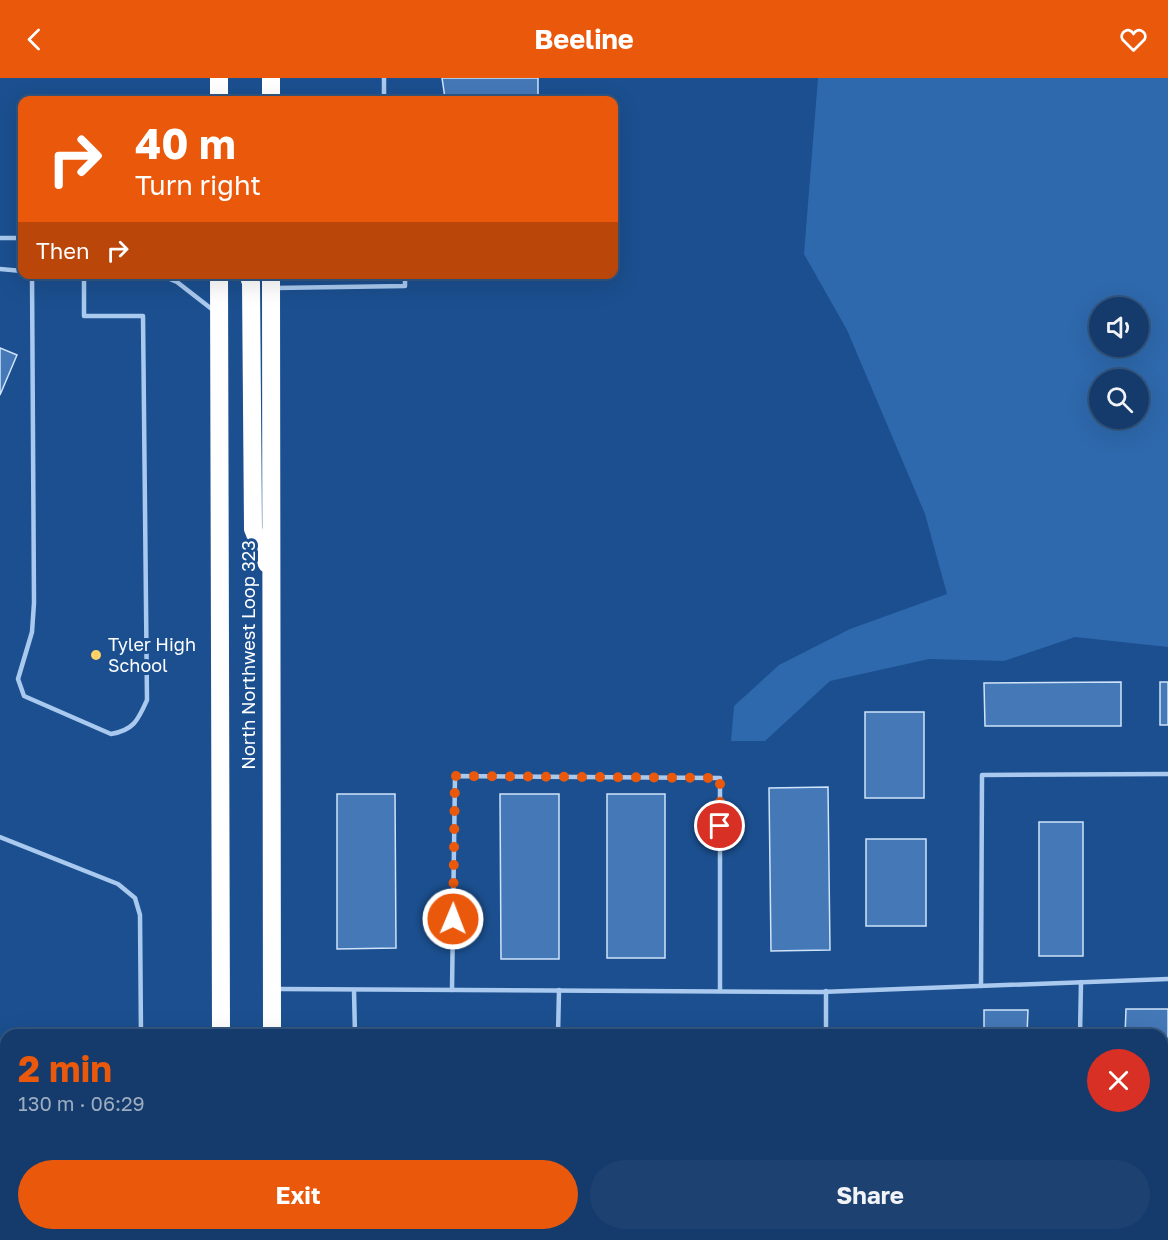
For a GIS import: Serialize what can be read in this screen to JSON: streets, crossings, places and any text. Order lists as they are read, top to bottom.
{
  "streets": {
    "highway": ["North Northwest Loop 323"]
  },
  "places": ["Tyler High School"],
  "page": {
    "header": "Beeline",
    "turn": ["40 m", "Turn right"],
    "then": "Then",
    "heading": ["2 min", "130 m · 06:29"],
    "buttons": ["Exit", "Share"]
  }
}
